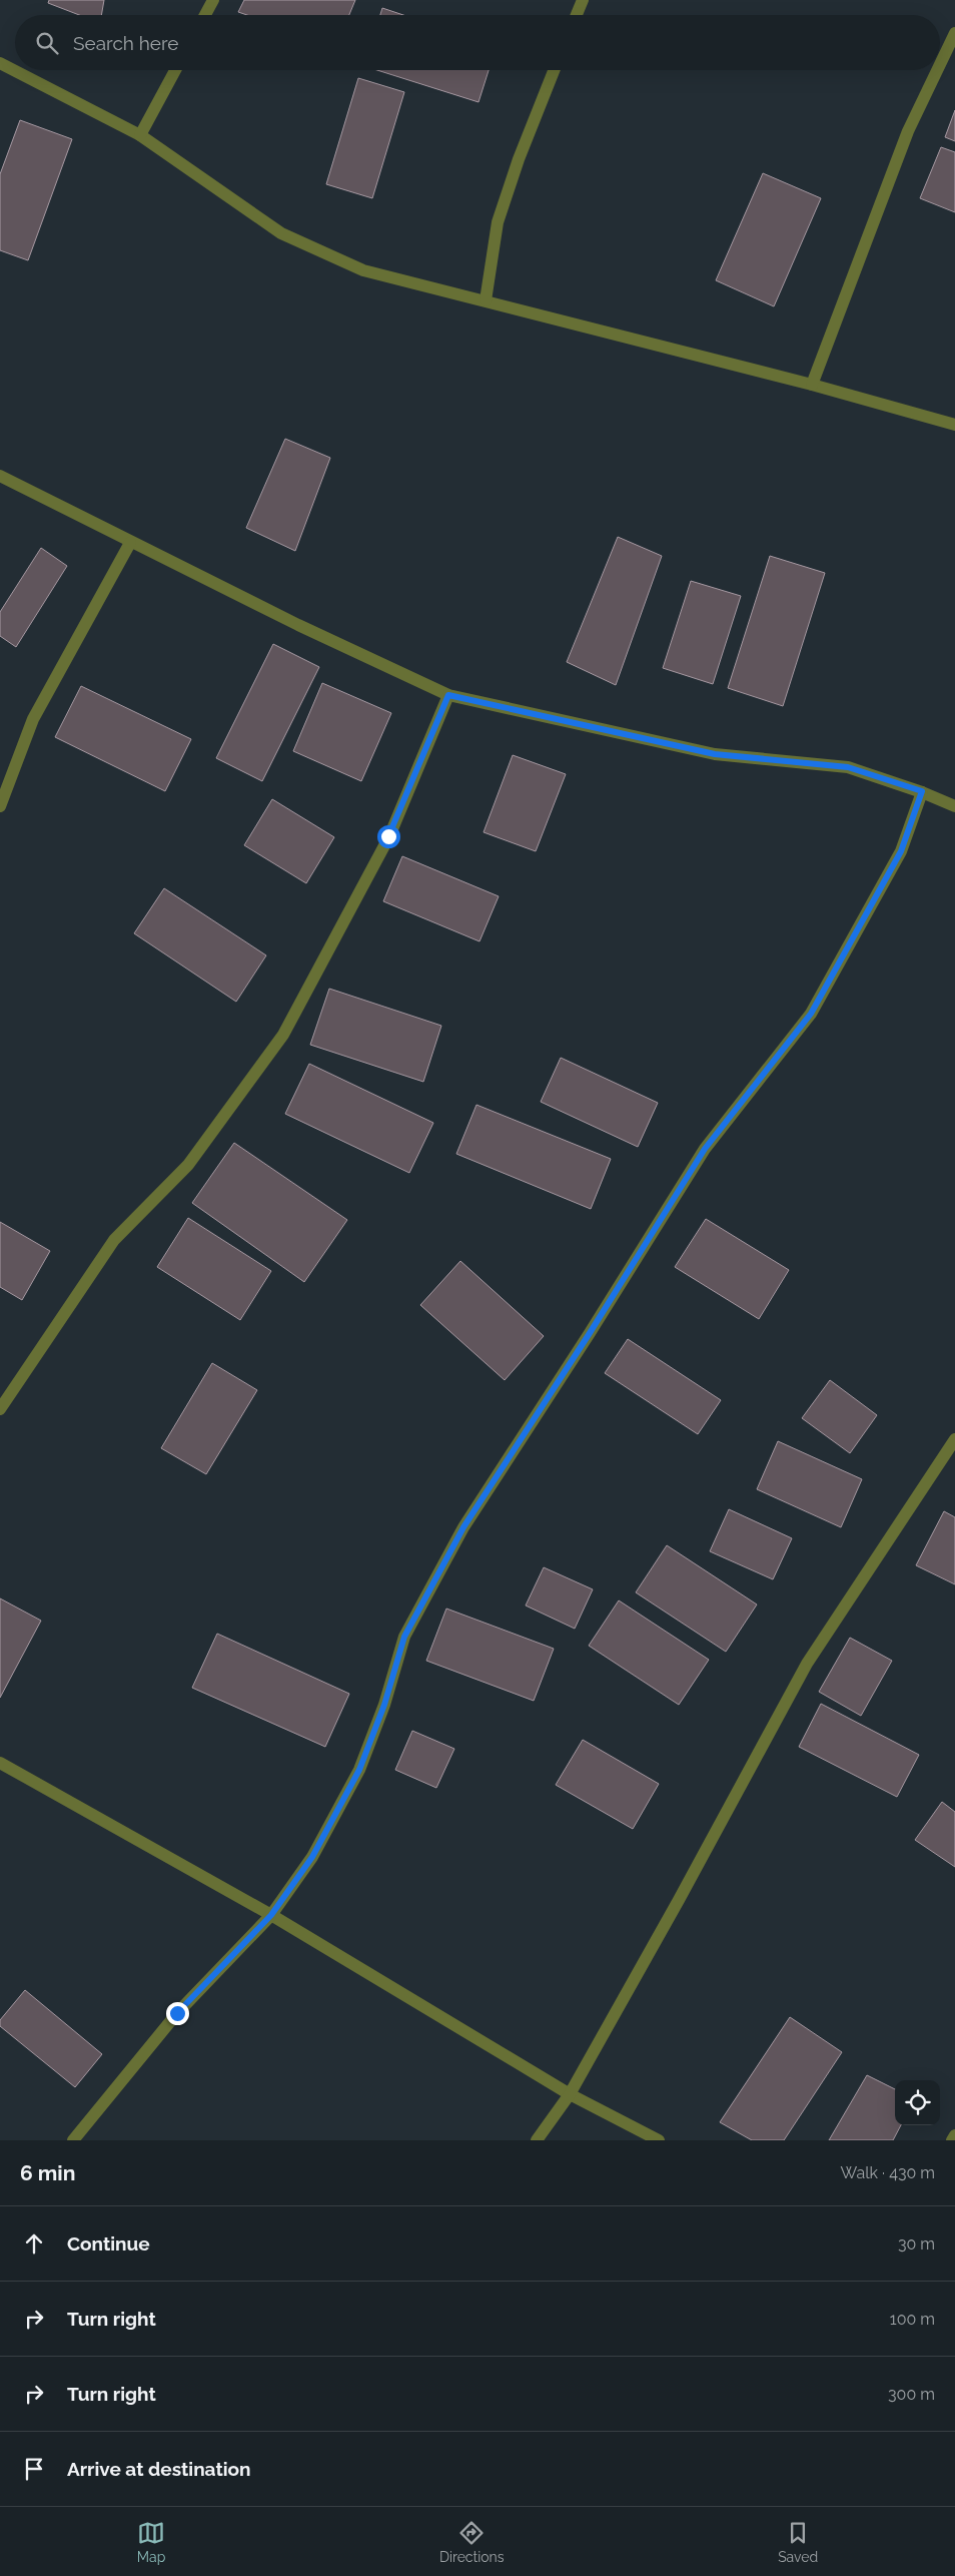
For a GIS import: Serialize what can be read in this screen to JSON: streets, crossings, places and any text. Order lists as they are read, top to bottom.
{
  "page": {
    "search": "Search here",
    "heading": ["6 min", "Walk · 430 m"],
    "list": [
      ["Continue", "30 m"],
      ["Turn right", "100 m"],
      ["Turn right", "300 m"],
      "Arrive at destination"
    ],
    "nav": ["Map", "Directions", "Saved"]
  }
}
